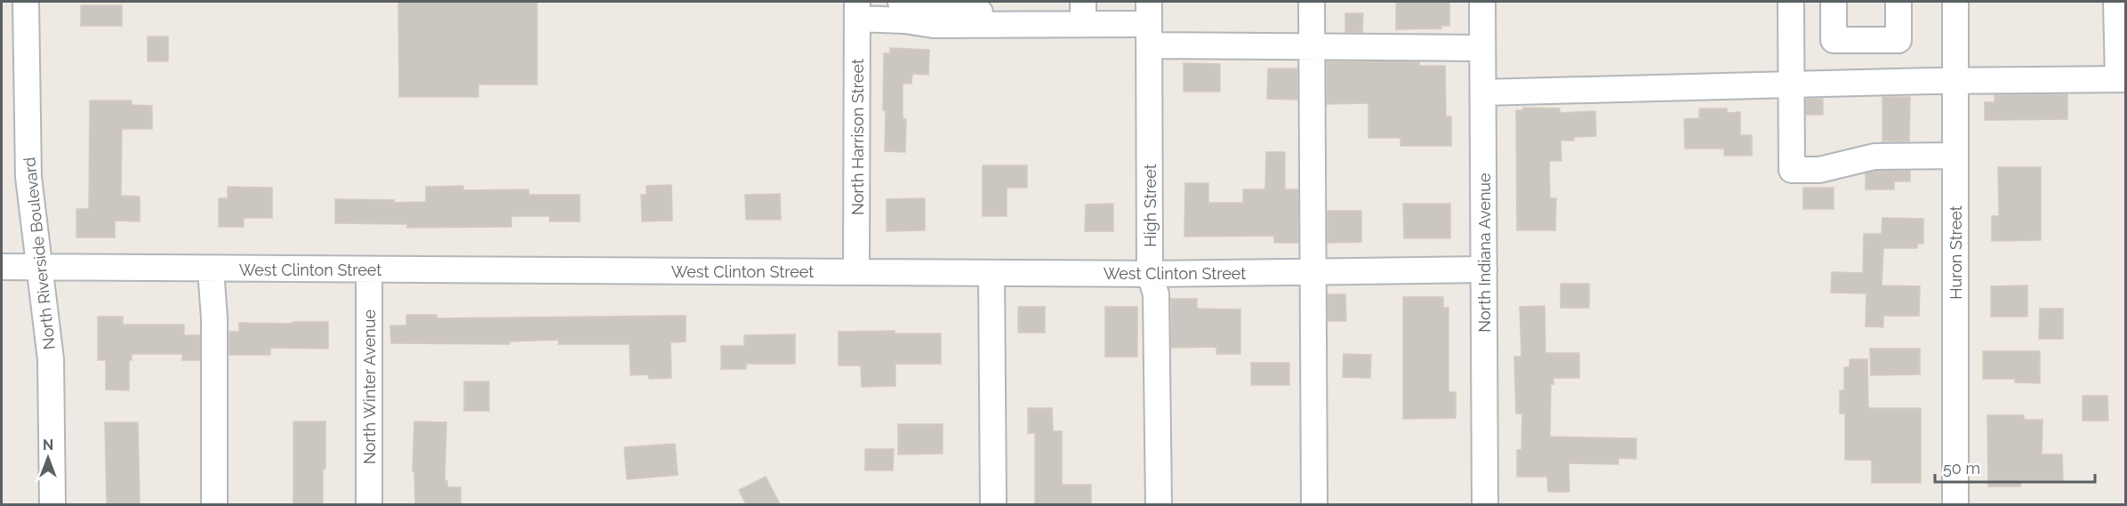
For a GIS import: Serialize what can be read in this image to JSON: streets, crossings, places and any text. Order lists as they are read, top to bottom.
{
  "streets": {
    "street": [
      "North Harrison Street",
      "High Street",
      "North Indiana Avenue",
      "Huron Street",
      "North Riverside Boulevard",
      "West Clinton Street",
      "North Winter Avenue"
    ]
  },
  "crossings": [
    ["North Harrison Street", "West Clinton Street"],
    ["High Street", "West Clinton Street"],
    ["North Indiana Avenue", "West Clinton Street"],
    ["North Riverside Boulevard", "West Clinton Street"],
    ["West Clinton Street", "North Winter Avenue"]
  ],
  "scale_bar": "50 m",
  "north": "top"
}
